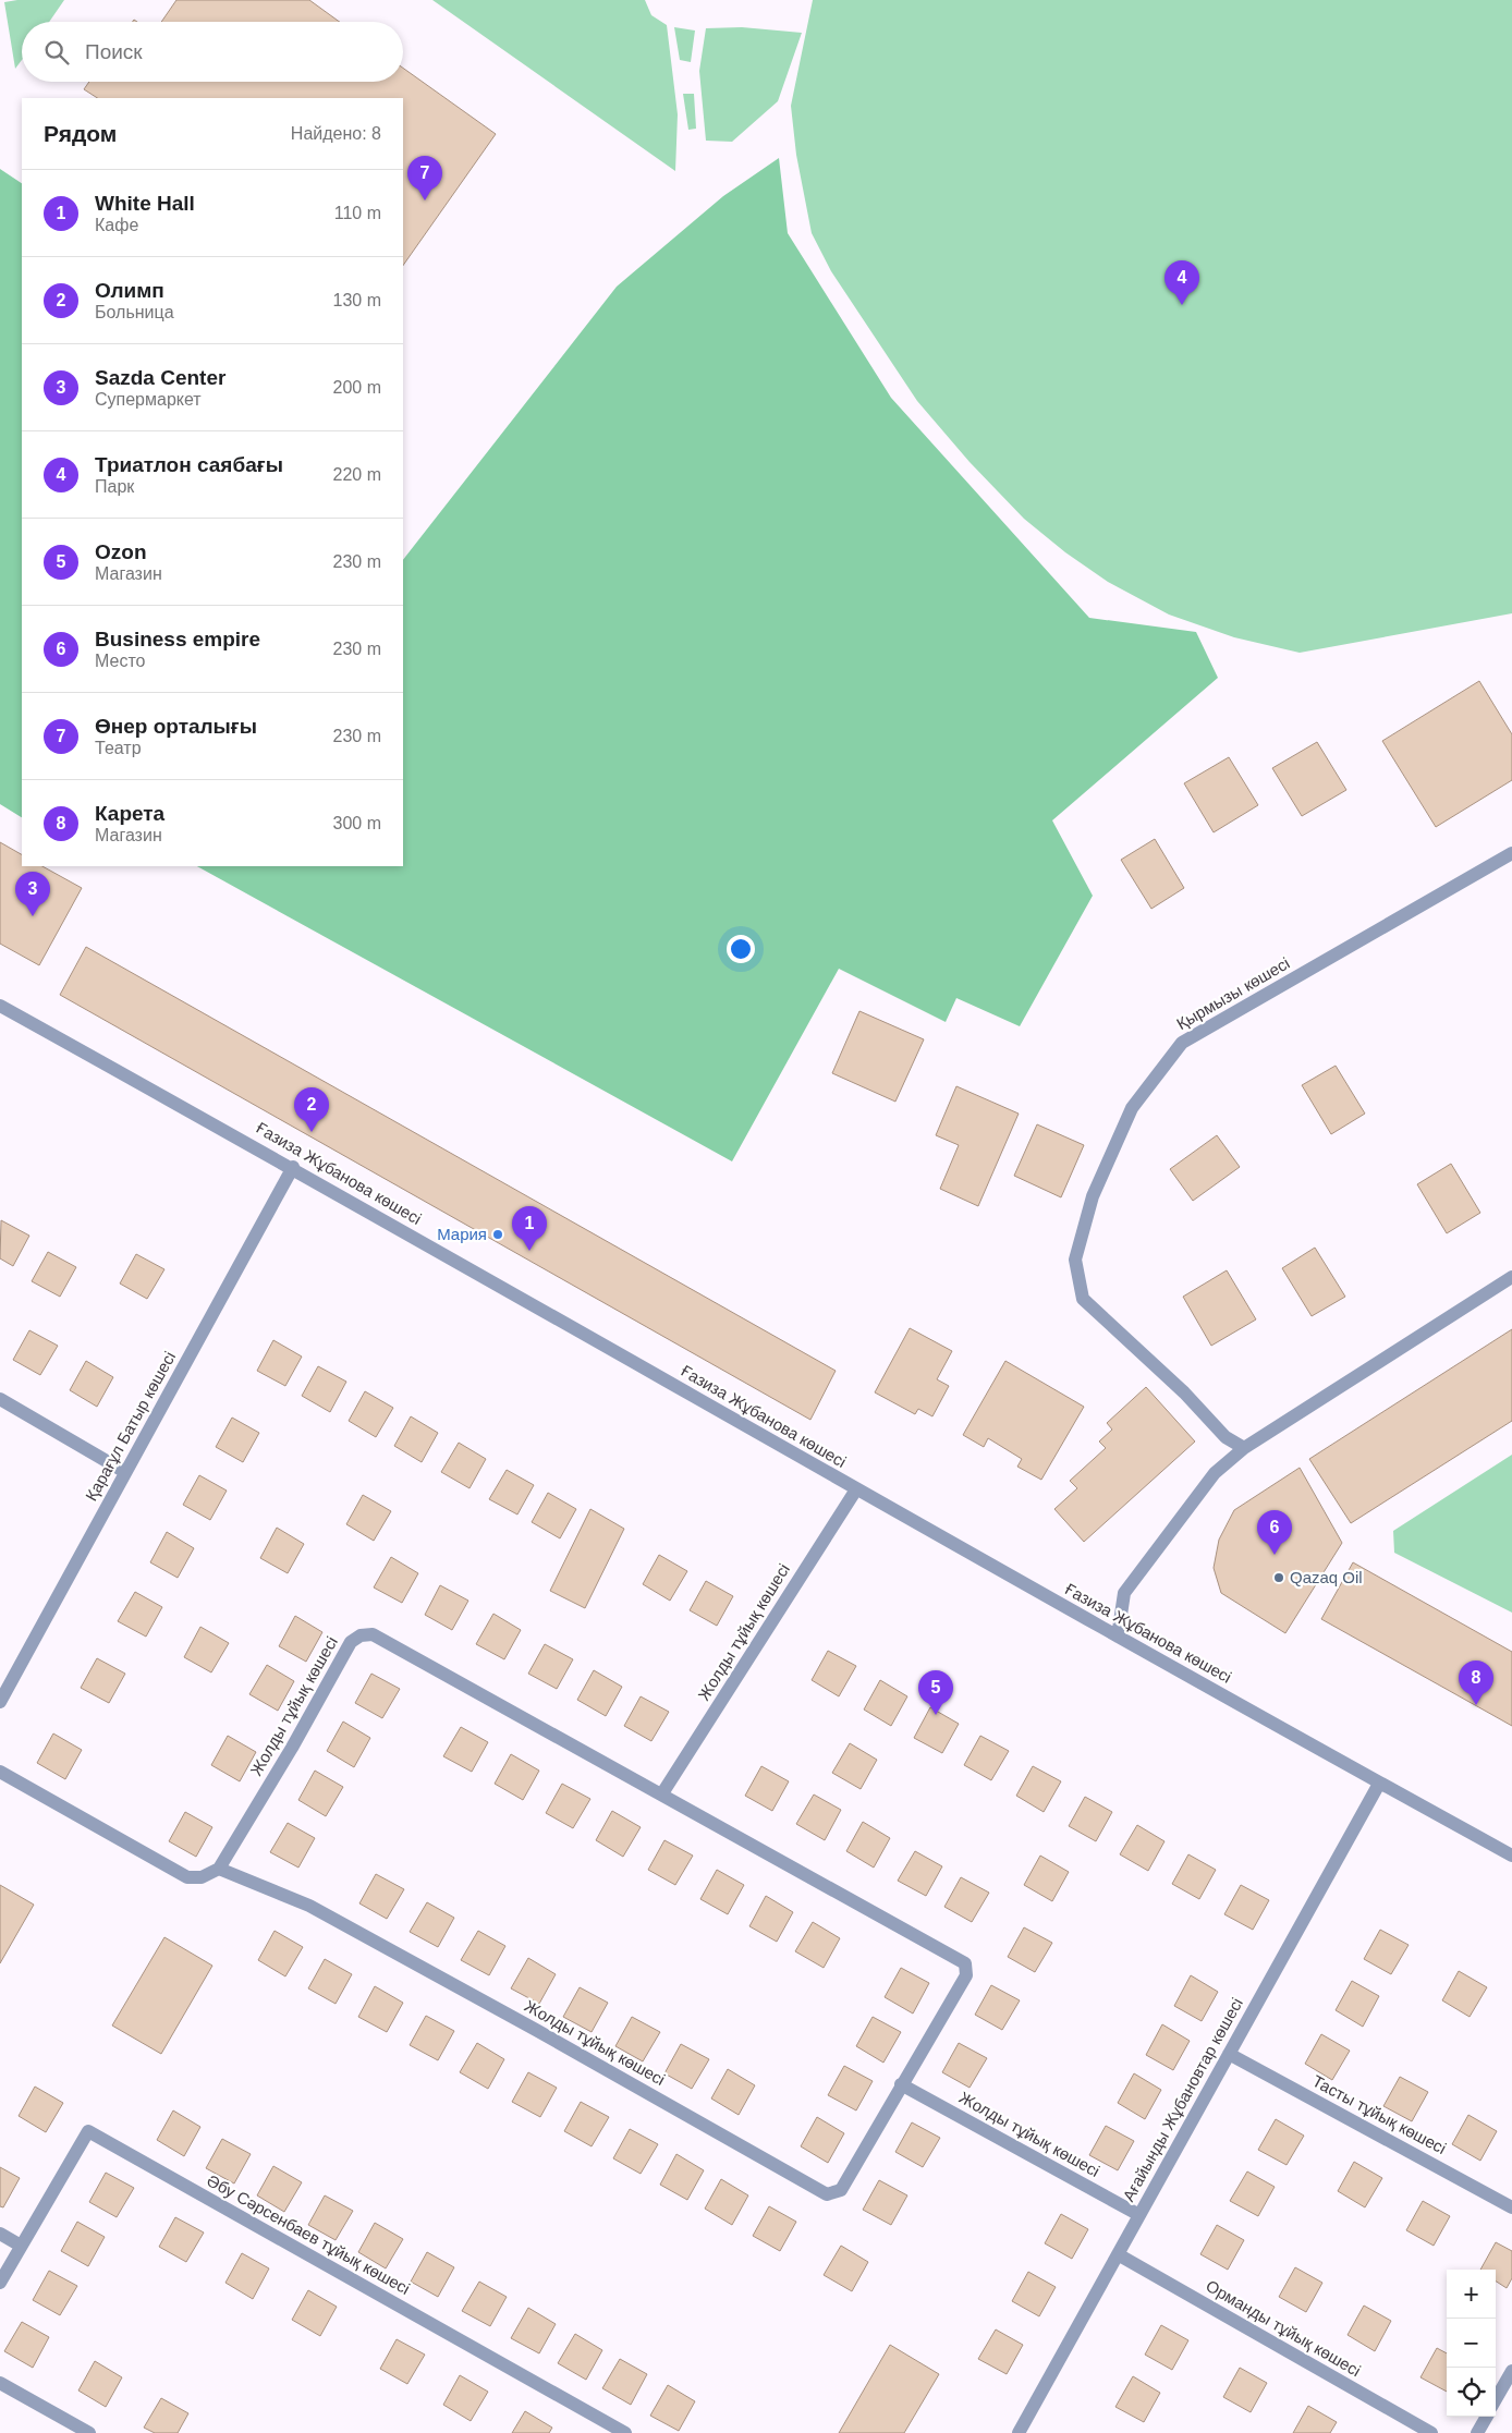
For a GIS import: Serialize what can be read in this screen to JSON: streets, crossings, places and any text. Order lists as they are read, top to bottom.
{
  "streets": {
    "street": [
      "Қырмызы көшесі",
      "Ғазиза Жұбанова көшесі",
      "Қарағұл Батыр көшесі",
      "Жолды тұйық көшесі",
      "Ағайынды Жұбановтар көшесі",
      "Тасты тұйық көшесі",
      "Әбу Сәрсенбаев тұйық көшесі",
      "Орманды тұйық көшесі"
    ]
  },
  "crossings": [
    ["Ғазиза Жұбанова көшесі", "Қарағұл Батыр көшесі"],
    ["Ғазиза Жұбанова көшесі", "Жолды тұйық көшесі"],
    ["Ғазиза Жұбанова көшесі", "Ағайынды Жұбановтар көшесі"],
    ["Жолды тұйық көшесі", "Ағайынды Жұбановтар көшесі"],
    ["Ағайынды Жұбановтар көшесі", "Тасты тұйық көшесі"],
    ["Ағайынды Жұбановтар көшесі", "Орманды тұйық көшесі"]
  ],
  "places": ["Мария", "Qazaq Oil"],
  "page": {
    "search": "Поиск",
    "heading": ["Рядом", "Найдено: 8"],
    "pins": [
      "7",
      "4",
      "3",
      "2",
      "1",
      "6",
      "8",
      "5"
    ],
    "list": [
      {
        "mark": "1",
        "name": "White Hall",
        "note": "Кафе",
        "value": "110 m"
      },
      {
        "mark": "2",
        "name": "Олимп",
        "note": "Больница",
        "value": "130 m"
      },
      {
        "mark": "3",
        "name": "Sazda Center",
        "note": "Супермаркет",
        "value": "200 m"
      },
      {
        "mark": "4",
        "name": "Триатлон саябағы",
        "note": "Парк",
        "value": "220 m"
      },
      {
        "mark": "5",
        "name": "Ozon",
        "note": "Магазин",
        "value": "230 m"
      },
      {
        "mark": "6",
        "name": "Business empire",
        "note": "Место",
        "value": "230 m"
      },
      {
        "mark": "7",
        "name": "Өнер орталығы",
        "note": "Театр",
        "value": "230 m"
      },
      {
        "mark": "8",
        "name": "Карета",
        "note": "Магазин",
        "value": "300 m"
      }
    ],
    "map_buttons": ["+", "−"]
  }
}
